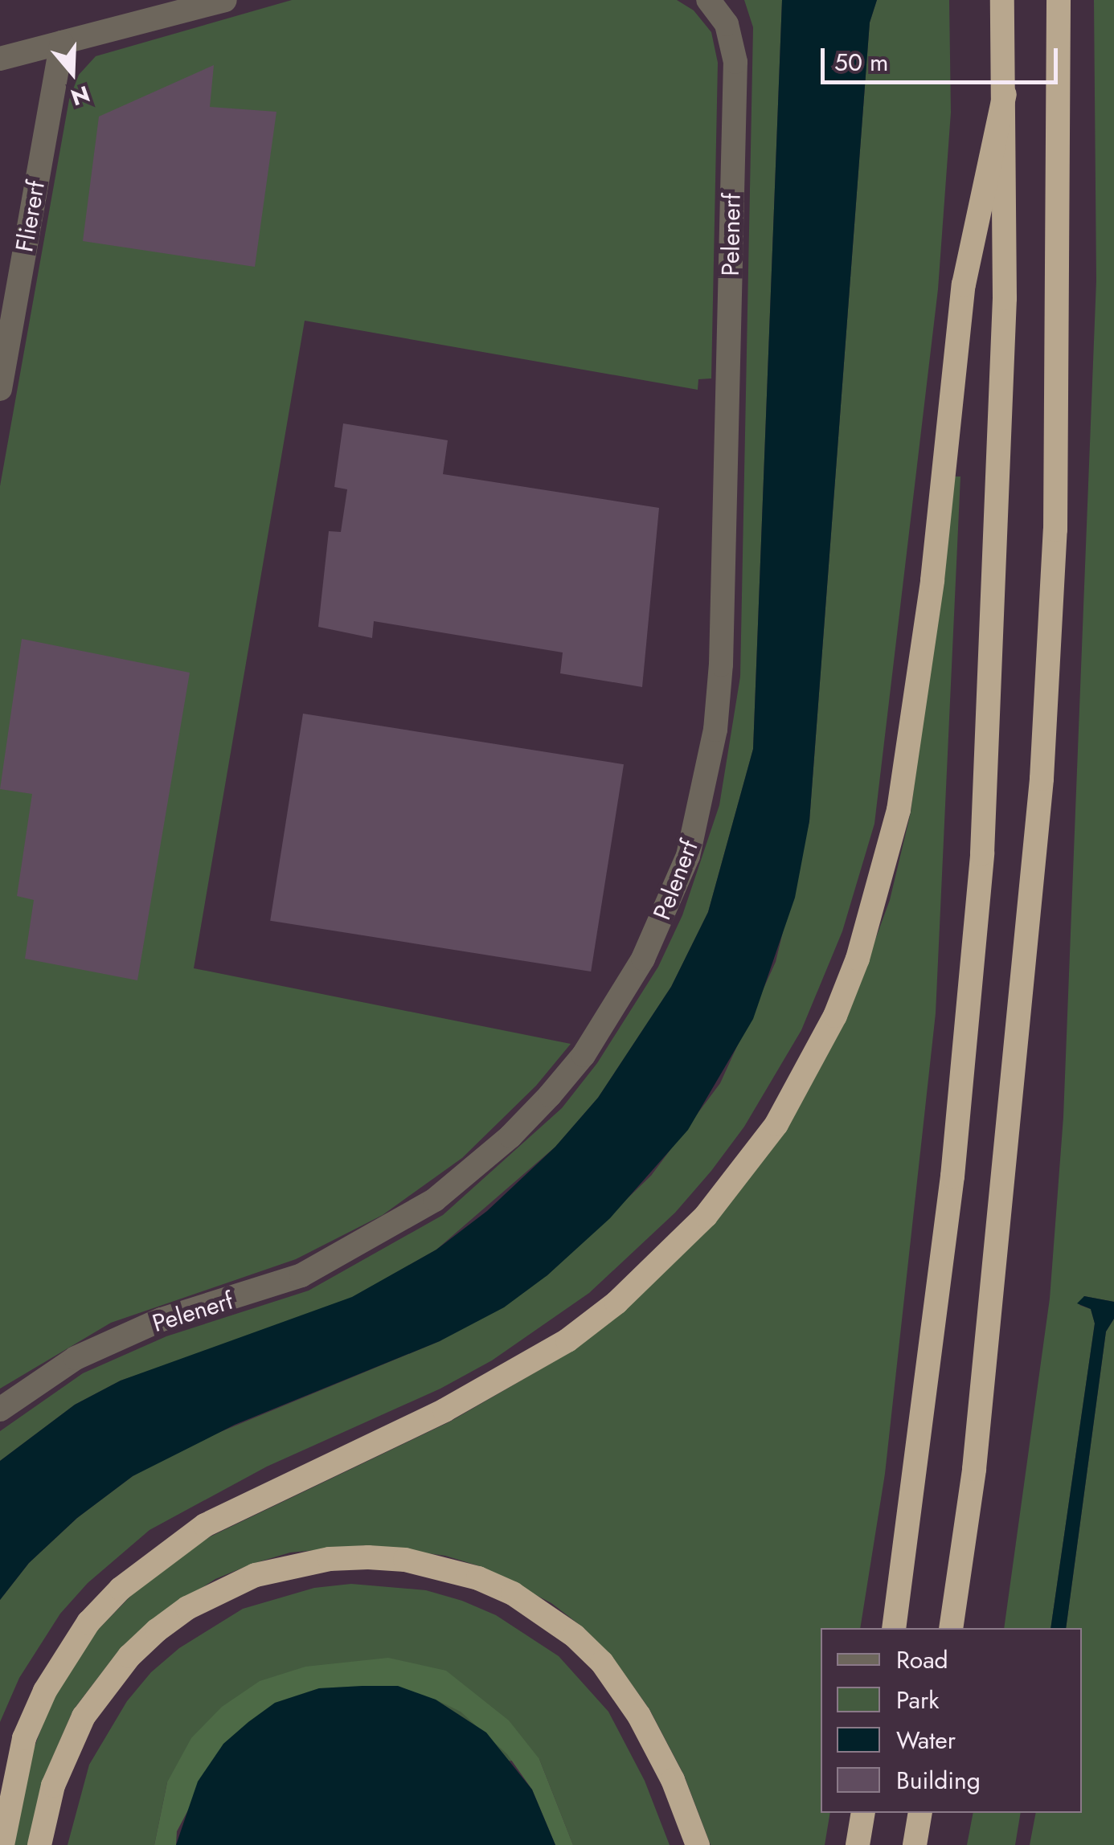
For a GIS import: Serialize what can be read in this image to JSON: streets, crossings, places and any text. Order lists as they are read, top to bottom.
{
  "streets": {
    "street": ["Fliererf", "Pelenerf"]
  },
  "legend": [
    "Road",
    "Park",
    "Water",
    "Building"
  ],
  "scale_bar": "50 m",
  "north": "bottom"
}
